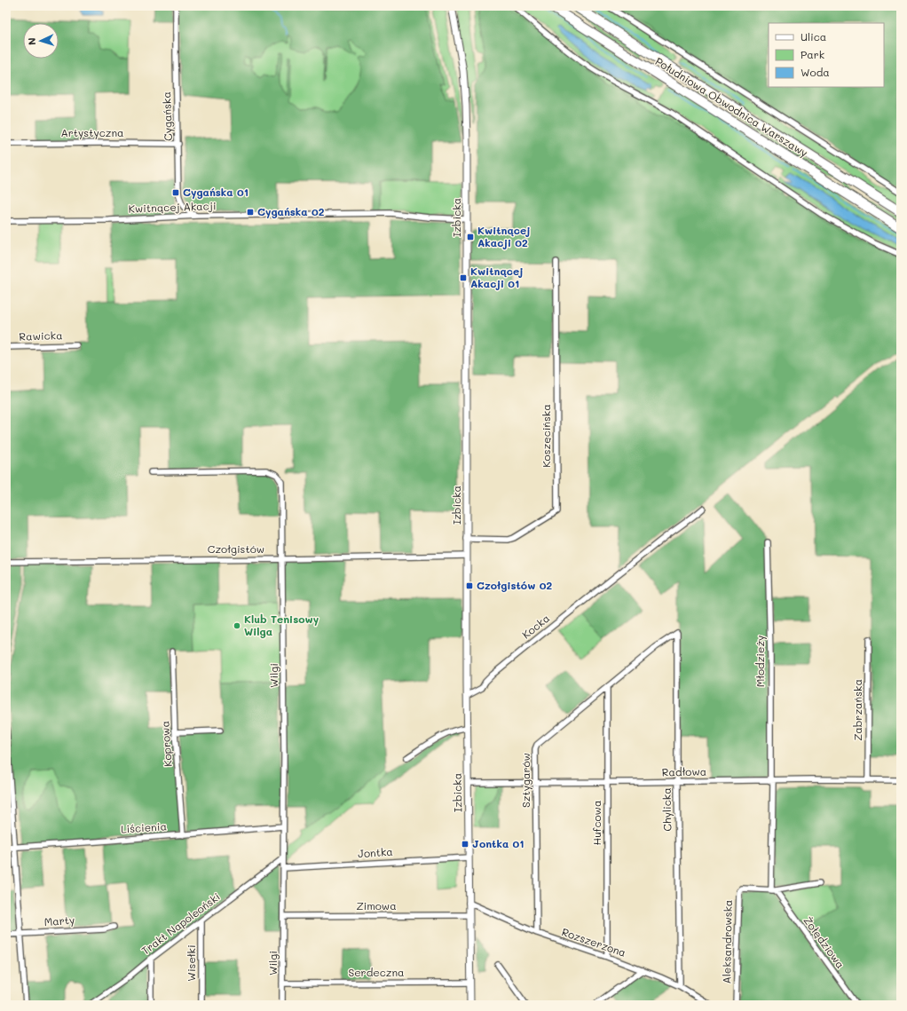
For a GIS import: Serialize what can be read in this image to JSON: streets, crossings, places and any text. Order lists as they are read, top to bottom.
{
  "streets": {
    "highway": ["Południowa Obwodnica Warszawy"],
    "street": [
      "Cygańska",
      "Artystyczna",
      "Kwitnącej Akacji",
      "Izbicka",
      "Rawicka",
      "Koszęcińska",
      "Czołgistów",
      "Kocka",
      "Młodzieży",
      "Wilgi",
      "Zabrzańska",
      "Koprowa",
      "Radłowa",
      "Sztygarów",
      "Chylicka",
      "Hufcowa",
      "Liścienia",
      "Jontka",
      "Zimowa",
      "Marty",
      "Trakt Napoleoński",
      "Aleksandrowska",
      "Rozszerzona",
      "Żołędziowa",
      "Wisełki",
      "Serdeczna"
    ]
  },
  "crossings": [
    ["Cygańska", "Artystyczna"],
    ["Cygańska", "Kwitnącej Akacji"],
    ["Kwitnącej Akacji", "Izbicka"],
    ["Izbicka", "Koszęcińska"],
    ["Izbicka", "Czołgistów"],
    ["Izbicka", "Kocka"],
    ["Izbicka", "Radłowa"],
    ["Izbicka", "Jontka"],
    ["Izbicka", "Zimowa"],
    ["Izbicka", "Rozszerzona"],
    ["Izbicka", "Serdeczna"],
    ["Czołgistów", "Wilgi"],
    ["Młodzieży", "Radłowa"],
    ["Młodzieży", "Aleksandrowska"],
    ["Młodzieży", "Żołędziowa"],
    ["Wilgi", "Liścienia"],
    ["Wilgi", "Jontka"],
    ["Wilgi", "Zimowa"],
    ["Wilgi", "Trakt Napoleoński"],
    ["Wilgi", "Serdeczna"],
    ["Zabrzańska", "Radłowa"],
    ["Koprowa", "Liścienia"],
    ["Radłowa", "Sztygarów"],
    ["Radłowa", "Chylicka"],
    ["Radłowa", "Hufcowa"],
    ["Sztygarów", "Chylicka"],
    ["Sztygarów", "Hufcowa"],
    ["Sztygarów", "Rozszerzona"],
    ["Chylicka", "Rozszerzona"],
    ["Hufcowa", "Rozszerzona"],
    ["Trakt Napoleoński", "Wisełki"],
    ["Aleksandrowska", "Żołędziowa"]
  ],
  "places": {
    "transit": [
      "Cygańska 01",
      "Cygańska 02",
      "Kwitnącej Akacji 02",
      "Kwitnącej Akacji 01",
      "Czołgistów 02",
      "Jontka 01"
    ],
    "other": ["Klub Tenisowy Wilga"]
  },
  "legend": ["Ulica", "Park", "Woda"],
  "north": "left"
}
